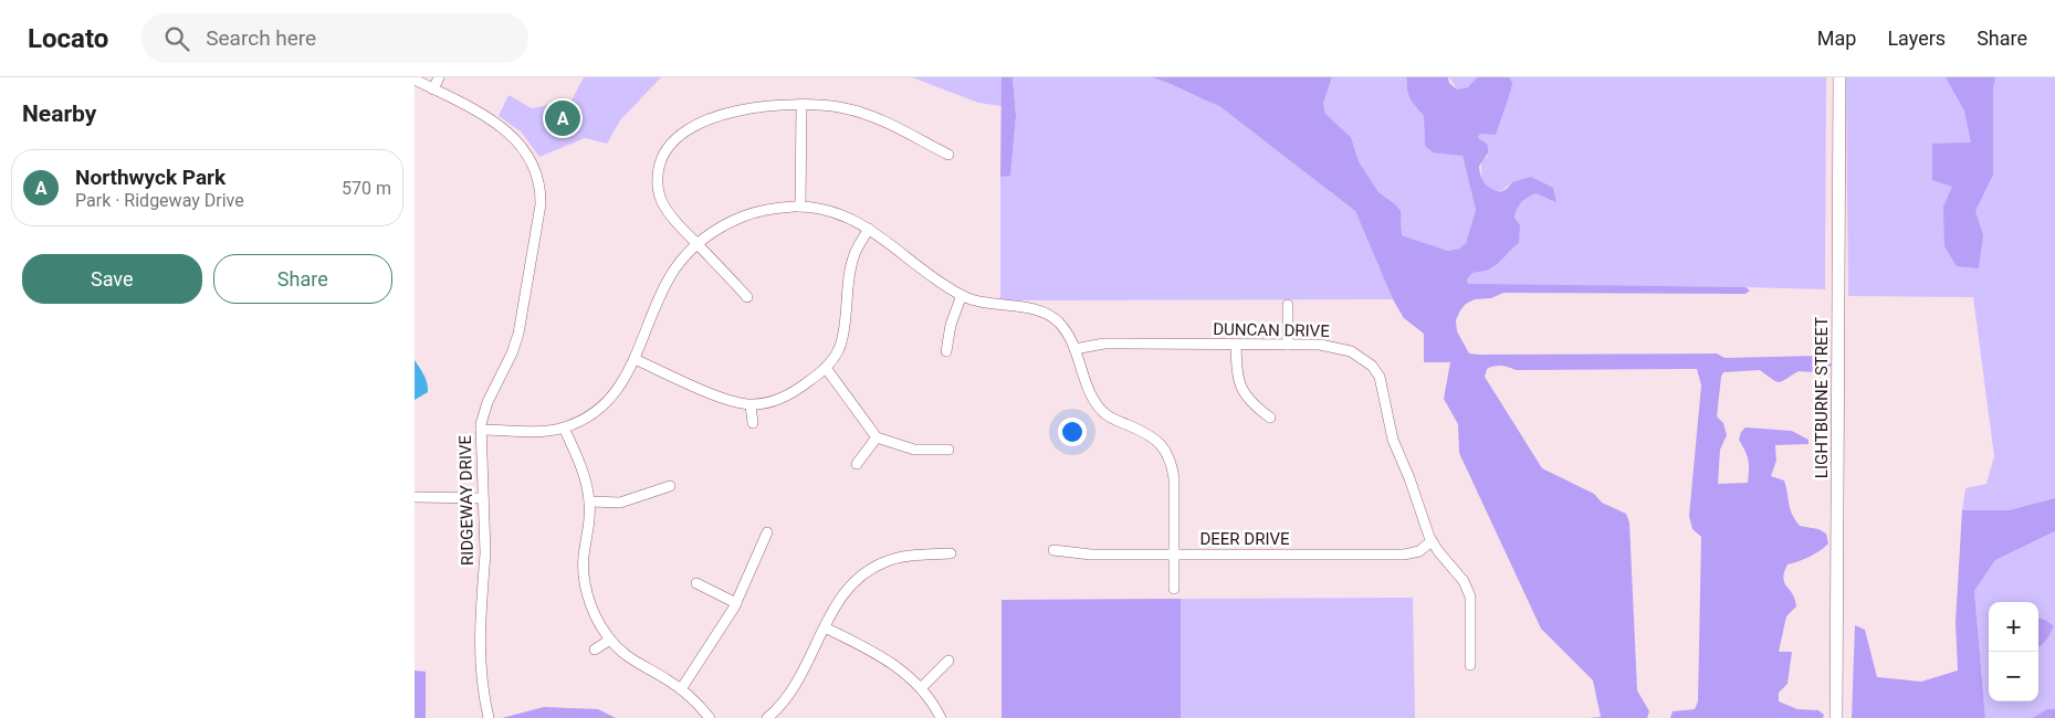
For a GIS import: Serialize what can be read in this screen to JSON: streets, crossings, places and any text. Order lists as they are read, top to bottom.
{
  "streets": {
    "main road": ["LIGHTBURNE STREET"],
    "street": ["DUNCAN DRIVE", "RIDGEWAY DRIVE", "DEER DRIVE"]
  },
  "crossings": [
    ["DUNCAN DRIVE", "DEER DRIVE"]
  ],
  "page": {
    "header": "Locato",
    "search": "Search here",
    "nav": ["Map", "Layers", "Share"],
    "heading": "Nearby",
    "pins": "A",
    "list": [
      {
        "mark": "A",
        "name": "Northwyck Park",
        "note": "Park · Ridgeway Drive",
        "value": "570 m"
      }
    ],
    "buttons": ["Save", "Share"],
    "map_buttons": ["+", "−"]
  }
}
